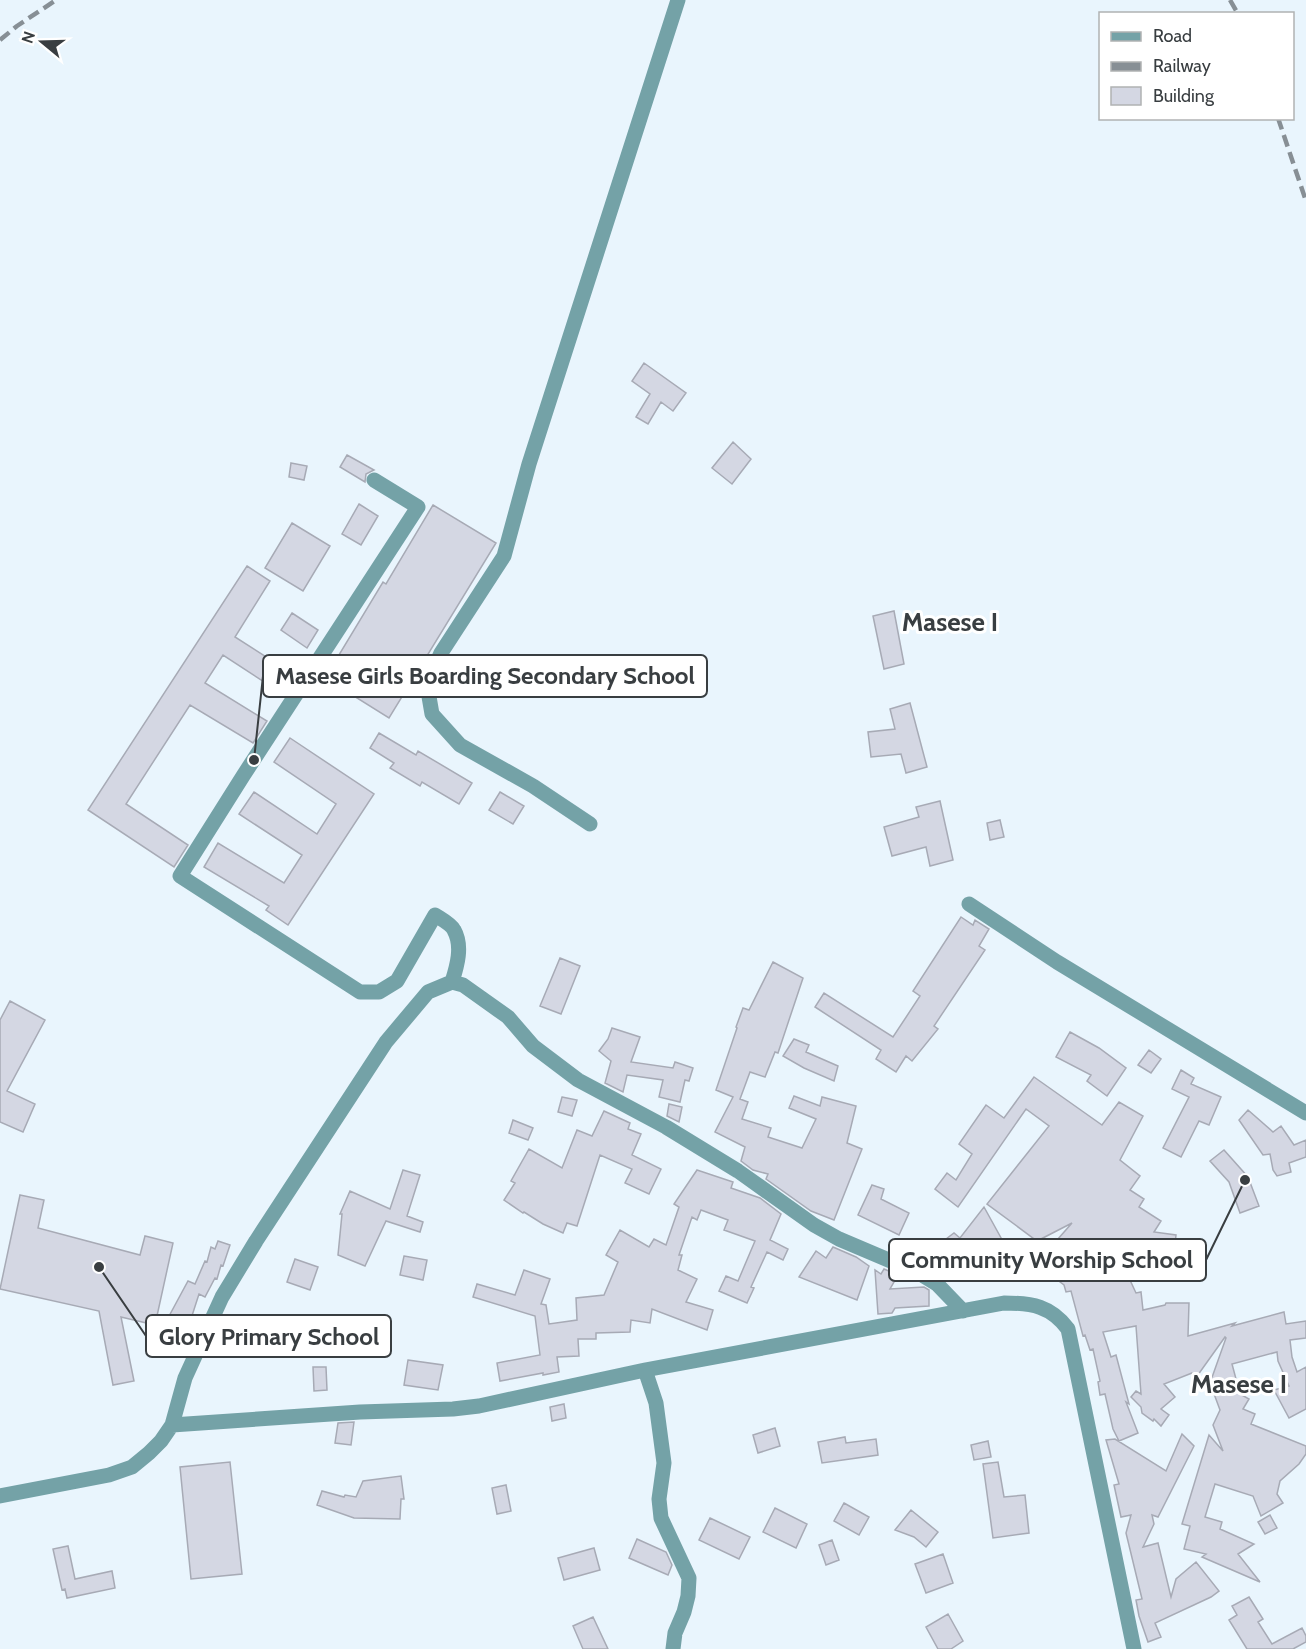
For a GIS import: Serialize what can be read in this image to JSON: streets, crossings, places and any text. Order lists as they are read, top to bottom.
{
  "districts": ["Masese I", "Masese I"],
  "places": ["Masese Girls Boarding Secondary School", "Community Worship School", "Glory Primary School"],
  "legend": ["Road", "Railway", "Building"],
  "north": "left"
}
